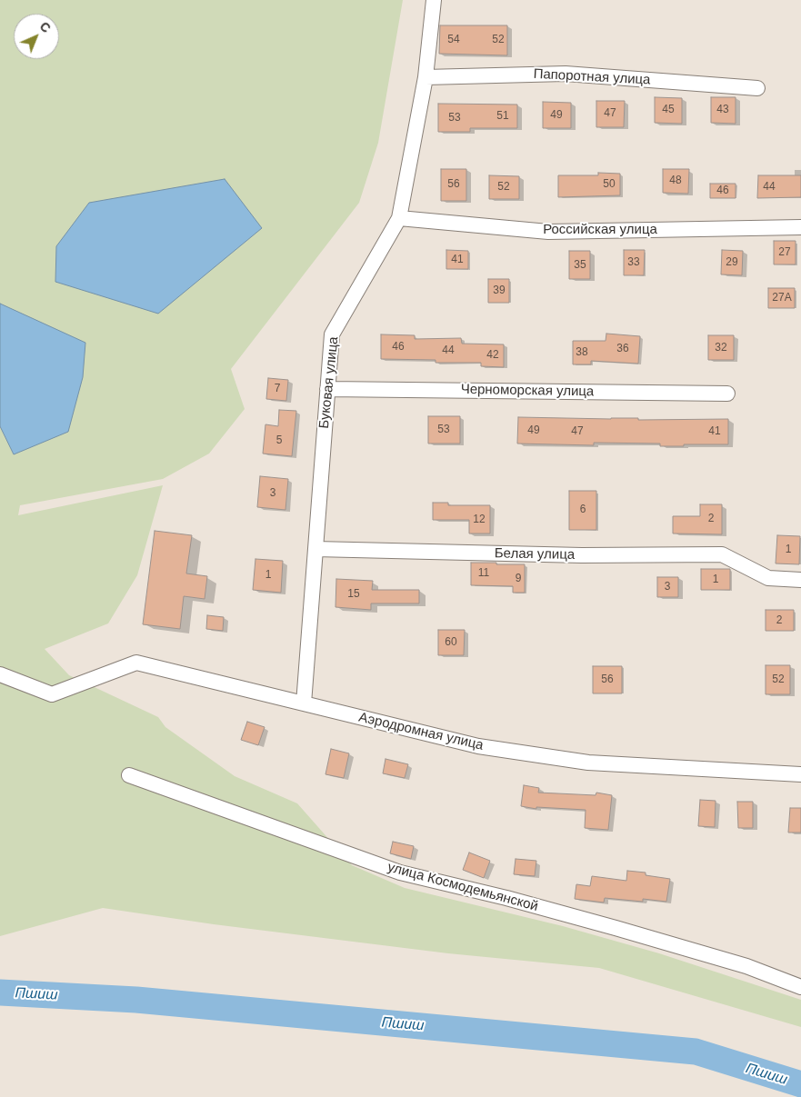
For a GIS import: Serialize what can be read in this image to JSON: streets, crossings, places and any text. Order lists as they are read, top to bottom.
{
  "streets": {
    "street": [
      "Папоротная улица",
      "Российская улица",
      "Буковая улица",
      "Черноморская улица",
      "Белая улица",
      "Аэродромная улица",
      "улица Космодемьянской"
    ]
  },
  "crossings": [
    ["Папоротная улица", "Буковая улица"],
    ["Российская улица", "Буковая улица"],
    ["Буковая улица", "Черноморская улица"],
    ["Буковая улица", "Белая улица"],
    ["Буковая улица", "Аэродромная улица"]
  ],
  "water": ["Пшиш"],
  "house_numbers": [
    "54",
    "52",
    "45",
    "43",
    "47",
    "49",
    "51",
    "53",
    "48",
    "56",
    "50",
    "52",
    "44",
    "46",
    "27",
    "41",
    "33",
    "29",
    "35",
    "39",
    "27А",
    "46",
    "32",
    "36",
    "44",
    "38",
    "42",
    "7",
    "53",
    "49",
    "47",
    "41",
    "5",
    "3",
    "6",
    "2",
    "12",
    "1",
    "11",
    "1",
    "9",
    "1",
    "3",
    "15",
    "2",
    "60",
    "56",
    "52"
  ],
  "north": "top right"
}
